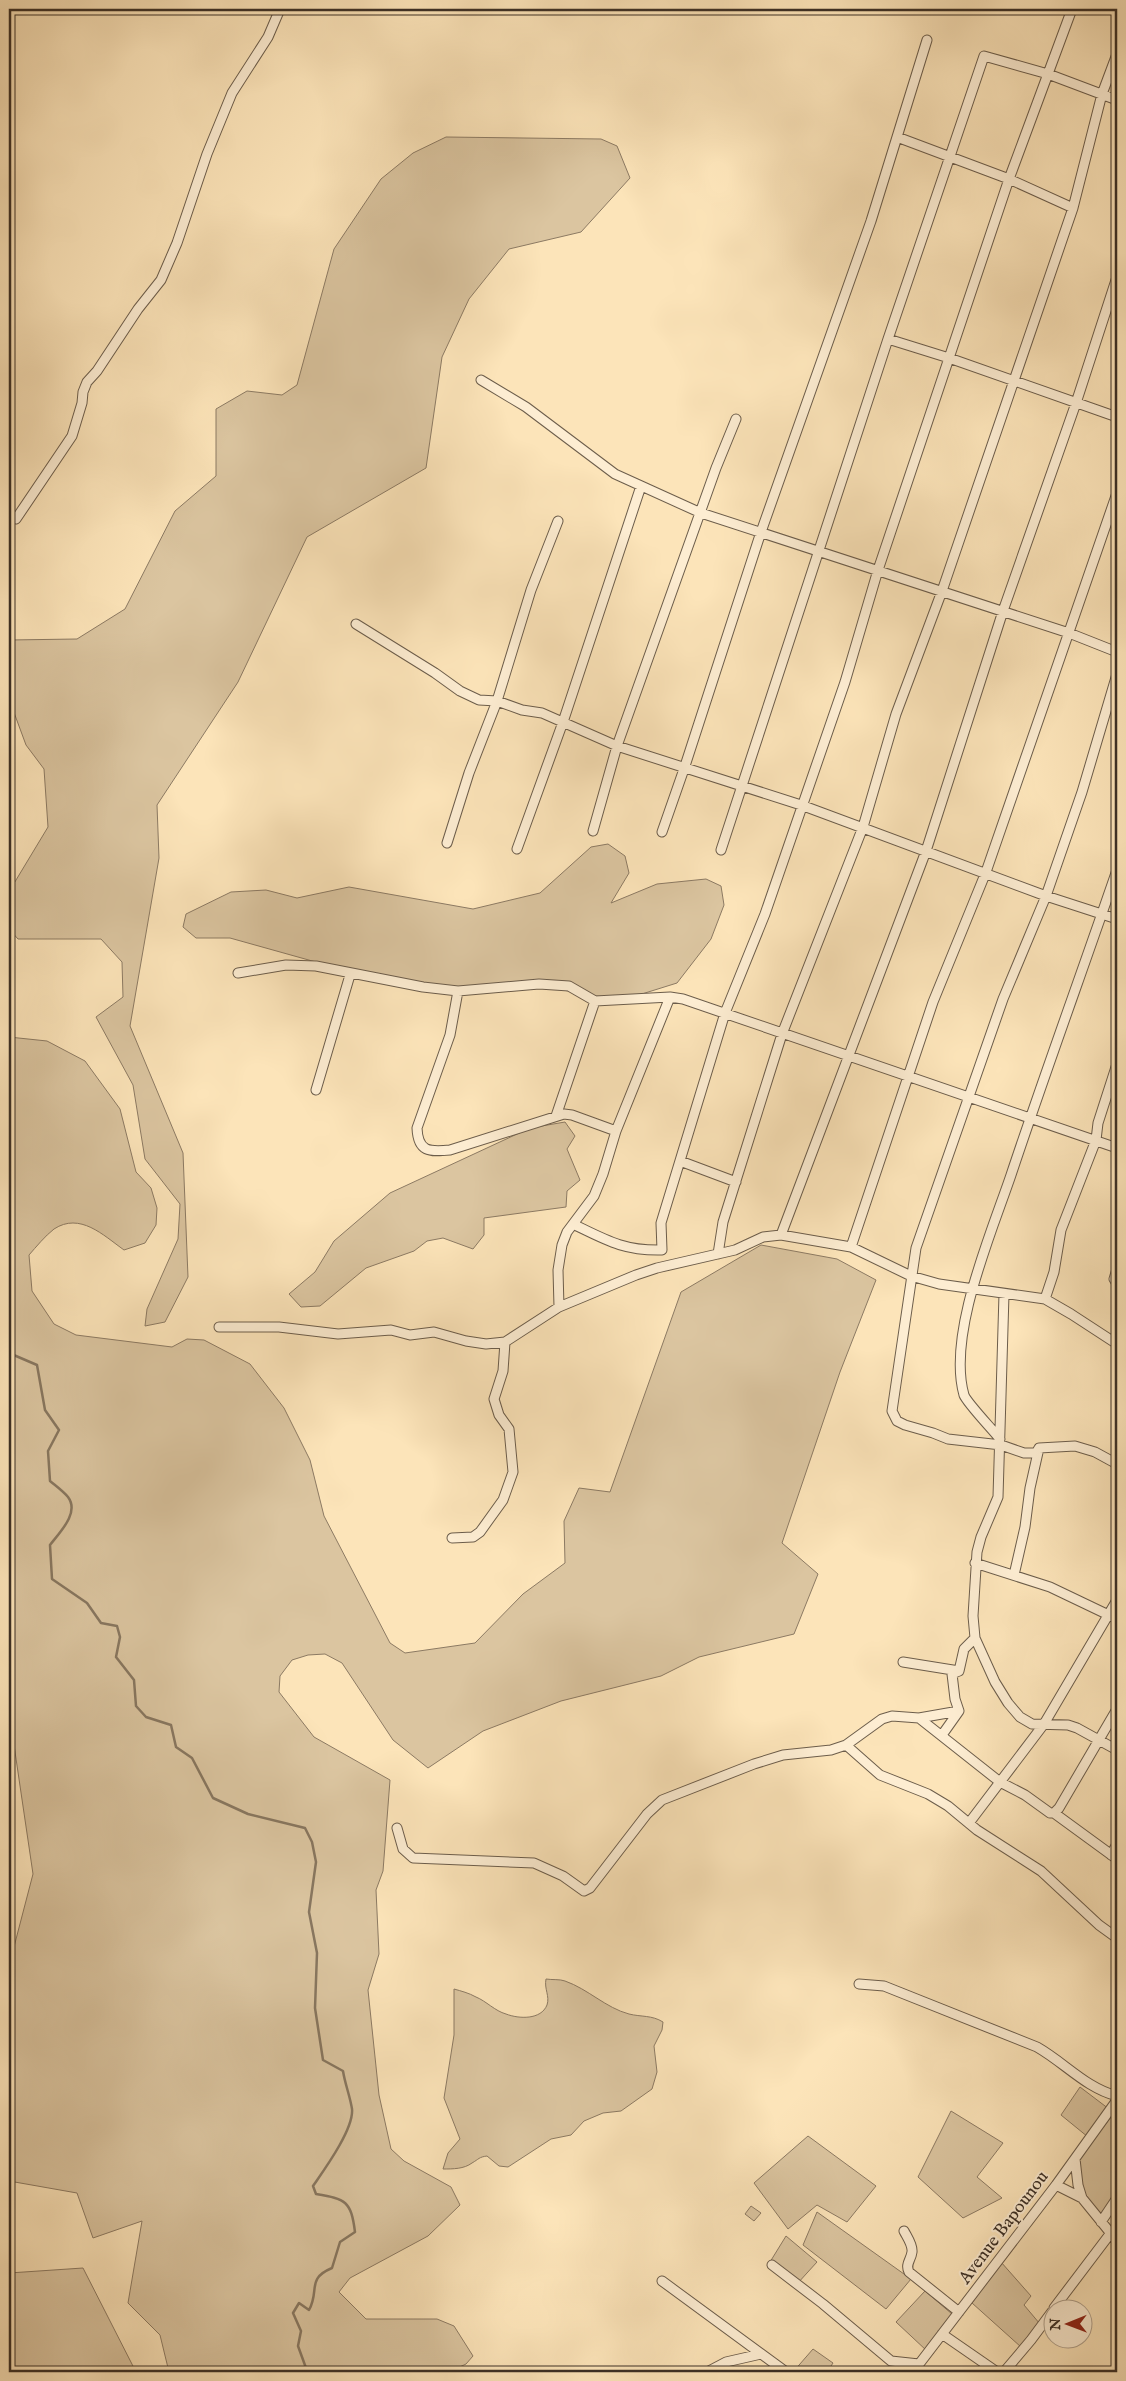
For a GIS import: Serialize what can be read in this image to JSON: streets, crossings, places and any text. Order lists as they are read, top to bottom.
{
  "streets": {
    "street": ["Avenue Bapounou"]
  },
  "north": "left"
}
